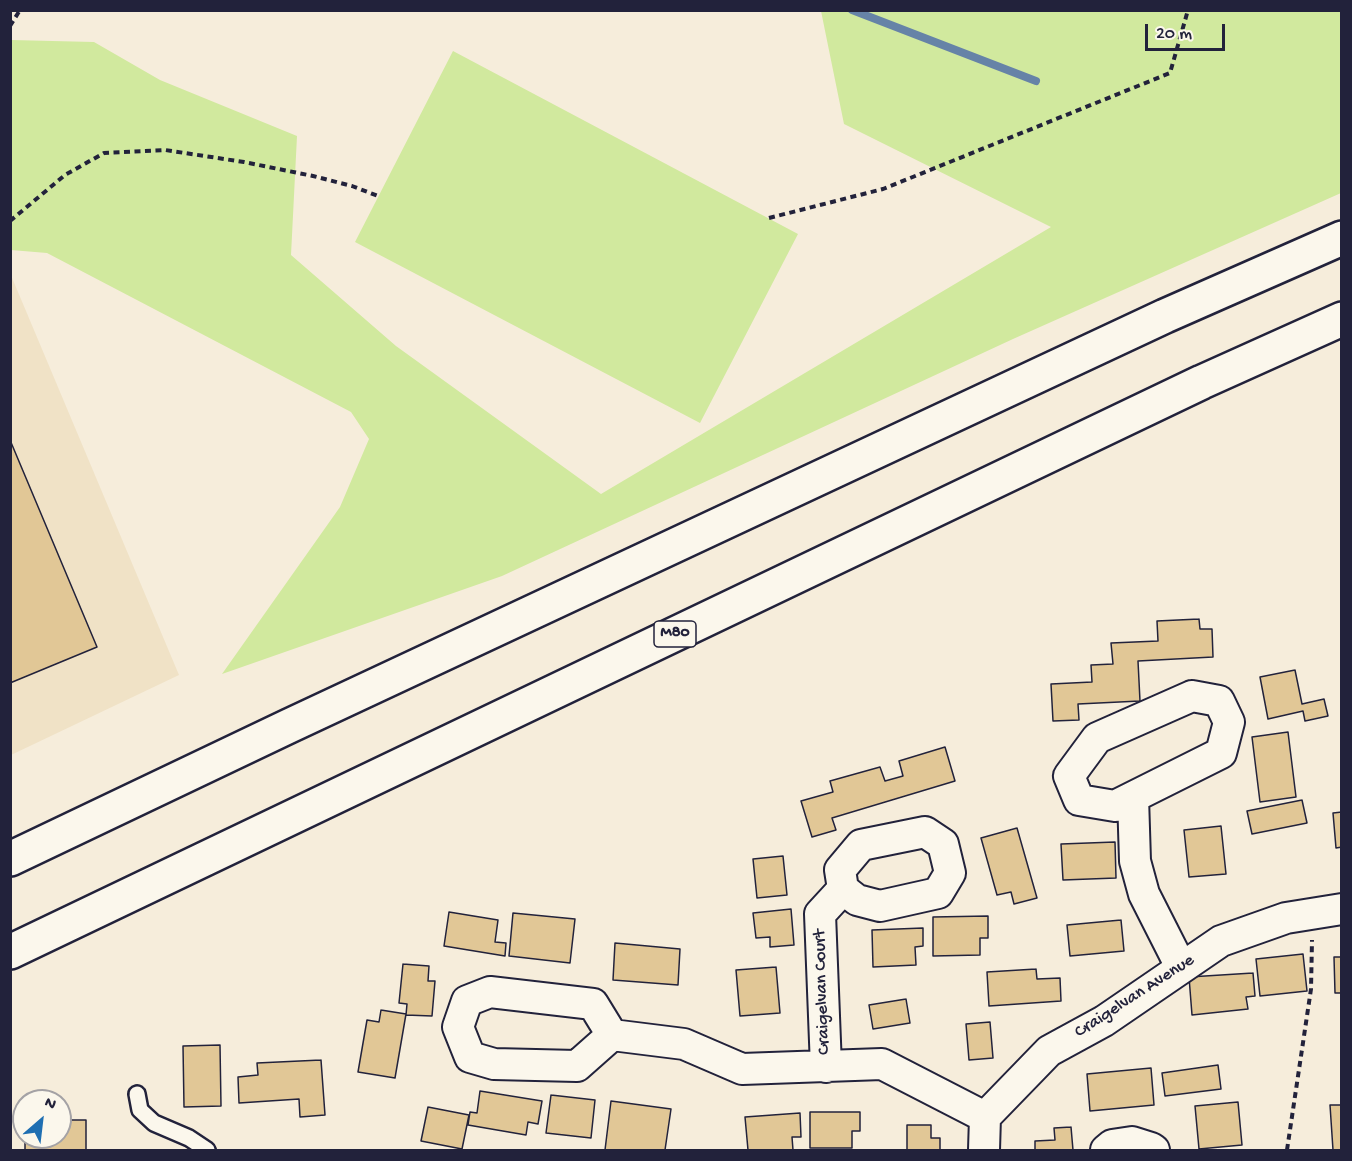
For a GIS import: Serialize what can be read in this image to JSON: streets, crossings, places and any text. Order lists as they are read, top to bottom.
{
  "streets": {
    "highway": ["M80"],
    "street": ["Craigelvan Court", "Craigelvan Avenue"]
  },
  "scale_bar": "20 m",
  "north": "top right"
}
